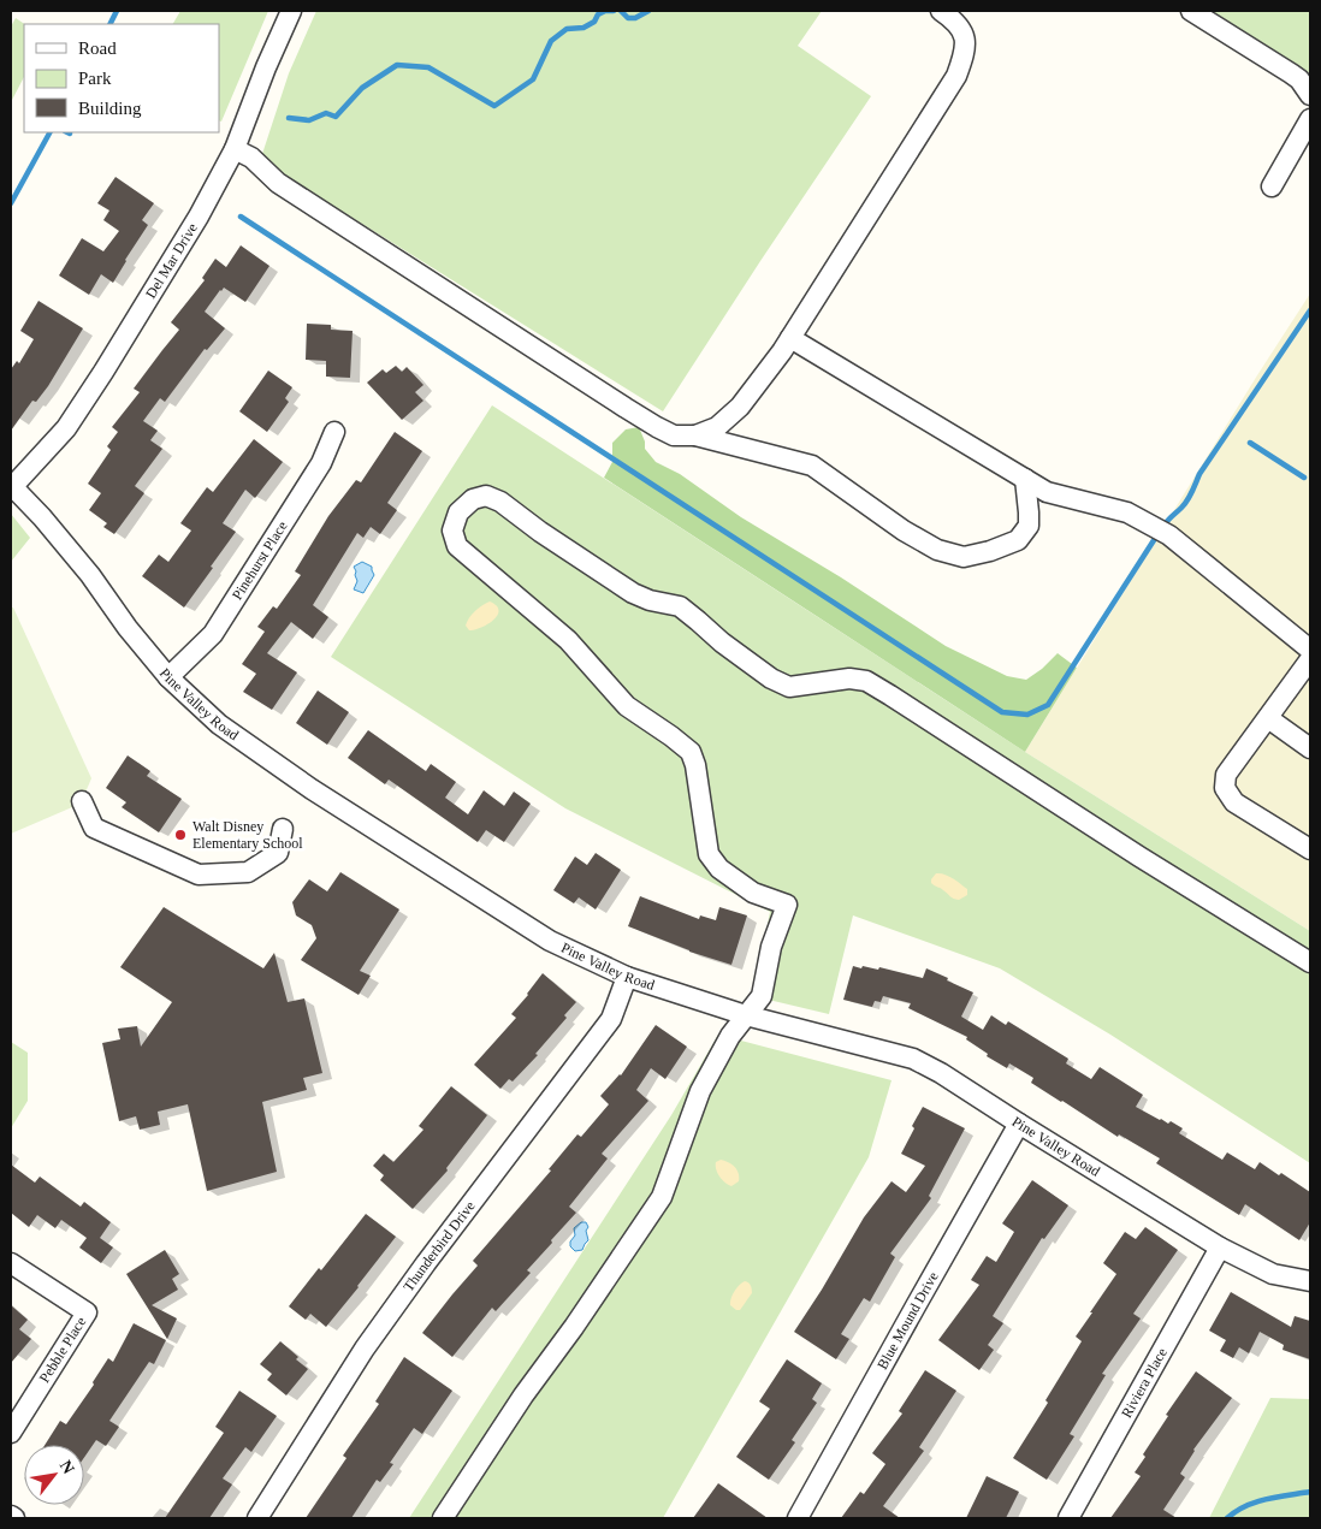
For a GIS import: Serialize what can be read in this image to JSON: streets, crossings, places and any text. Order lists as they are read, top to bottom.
{
  "streets": {
    "street": [
      "Del Mar Drive",
      "Pinehurst Place",
      "Pine Valley Road",
      "Thunderbird Drive",
      "Blue Mound Drive",
      "Pebble Place",
      "Riviera Place"
    ]
  },
  "crossings": [
    ["Del Mar Drive", "Pine Valley Road"],
    ["Pinehurst Place", "Pine Valley Road"],
    ["Pine Valley Road", "Thunderbird Drive"],
    ["Pine Valley Road", "Blue Mound Drive"],
    ["Pine Valley Road", "Riviera Place"]
  ],
  "places": ["Walt Disney Elementary School"],
  "legend": ["Road", "Park", "Building"],
  "north": "top right"
}
